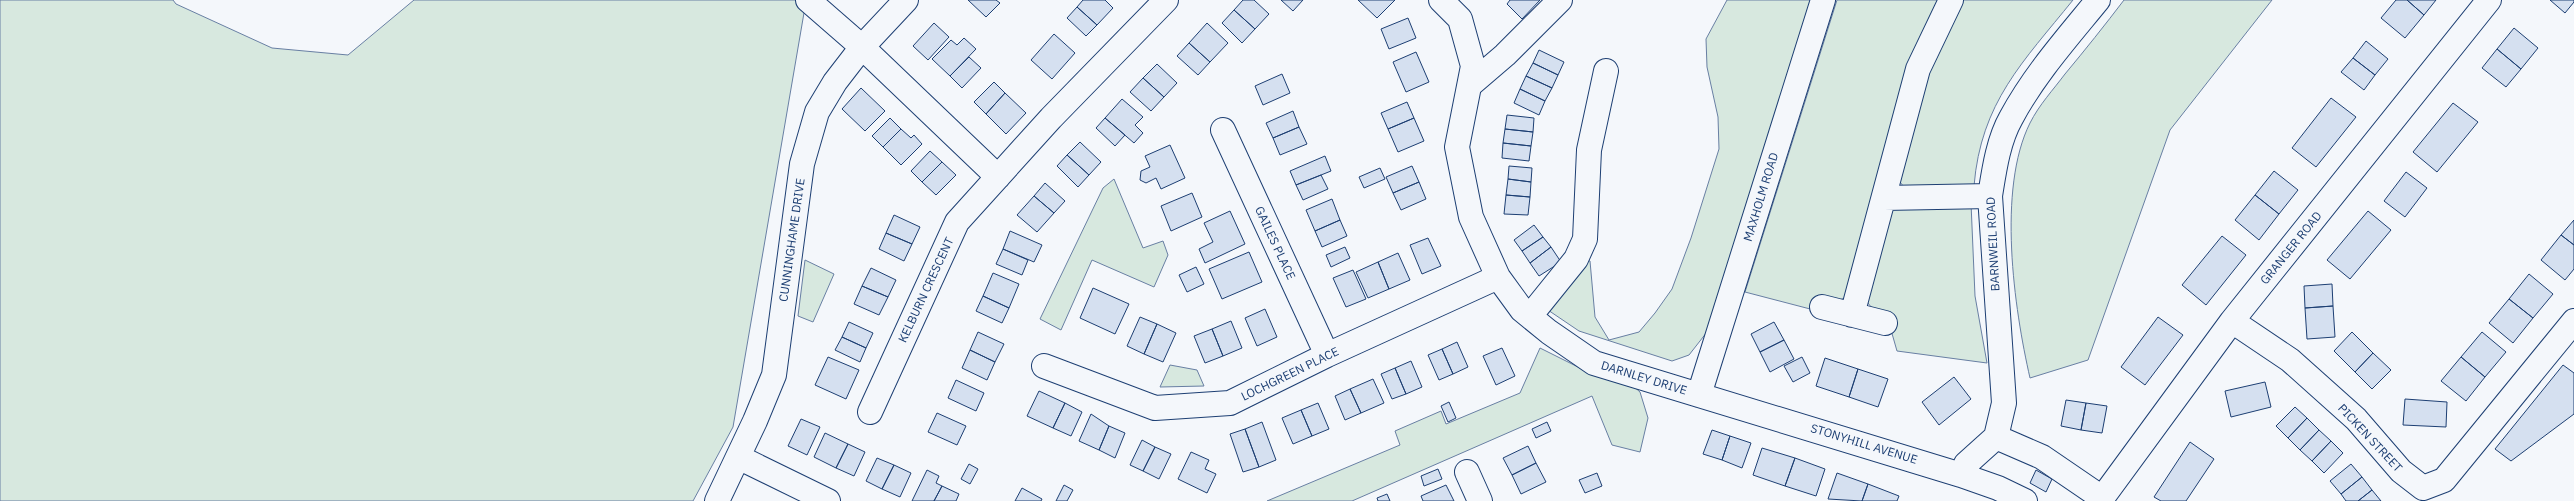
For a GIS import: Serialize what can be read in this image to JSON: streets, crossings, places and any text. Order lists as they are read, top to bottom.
{
  "streets": {
    "street": [
      "MAXHOLM ROAD",
      "CUNNINGHAME DRIVE",
      "GAILES PLACE",
      "BARNWEIL ROAD",
      "GRANGER ROAD",
      "KELBURN CRESCENT",
      "LOCHGREEN PLACE",
      "DARNLEY DRIVE",
      "PICKEN STREET",
      "STONYHILL AVENUE"
    ]
  },
  "crossings": [
    ["MAXHOLM ROAD", "DARNLEY DRIVE"],
    ["MAXHOLM ROAD", "STONYHILL AVENUE"],
    ["GAILES PLACE", "LOCHGREEN PLACE"],
    ["GRANGER ROAD", "PICKEN STREET"],
    ["LOCHGREEN PLACE", "DARNLEY DRIVE"],
    ["DARNLEY DRIVE", "STONYHILL AVENUE"]
  ]
}
